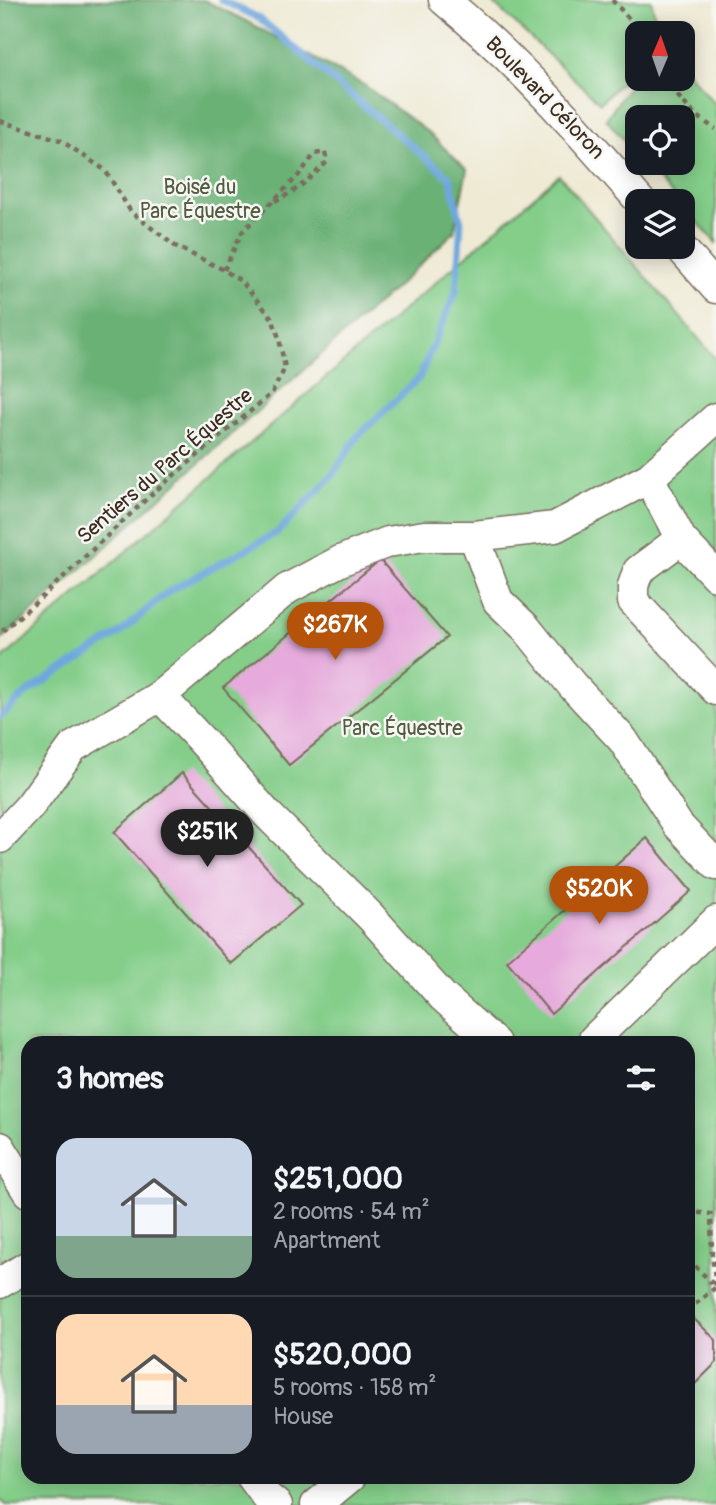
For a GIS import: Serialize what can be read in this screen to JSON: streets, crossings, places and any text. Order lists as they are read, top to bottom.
{
  "streets": {
    "street": ["Boulevard Céloron"],
    "path": ["Sentiers du Parc Équestre"]
  },
  "parks": ["Boisé du Parc Équestre", "Parc Équestre"],
  "north": "top",
  "page": {
    "price": ["$267K", "$251K", "$520K"],
    "heading": "3 homes",
    "list": [
      {
        "name": "$251,000",
        "note": "2 rooms · 54 m² · Apartment"
      },
      {
        "name": "$520,000",
        "note": "5 rooms · 158 m² · House"
      }
    ]
  }
}
